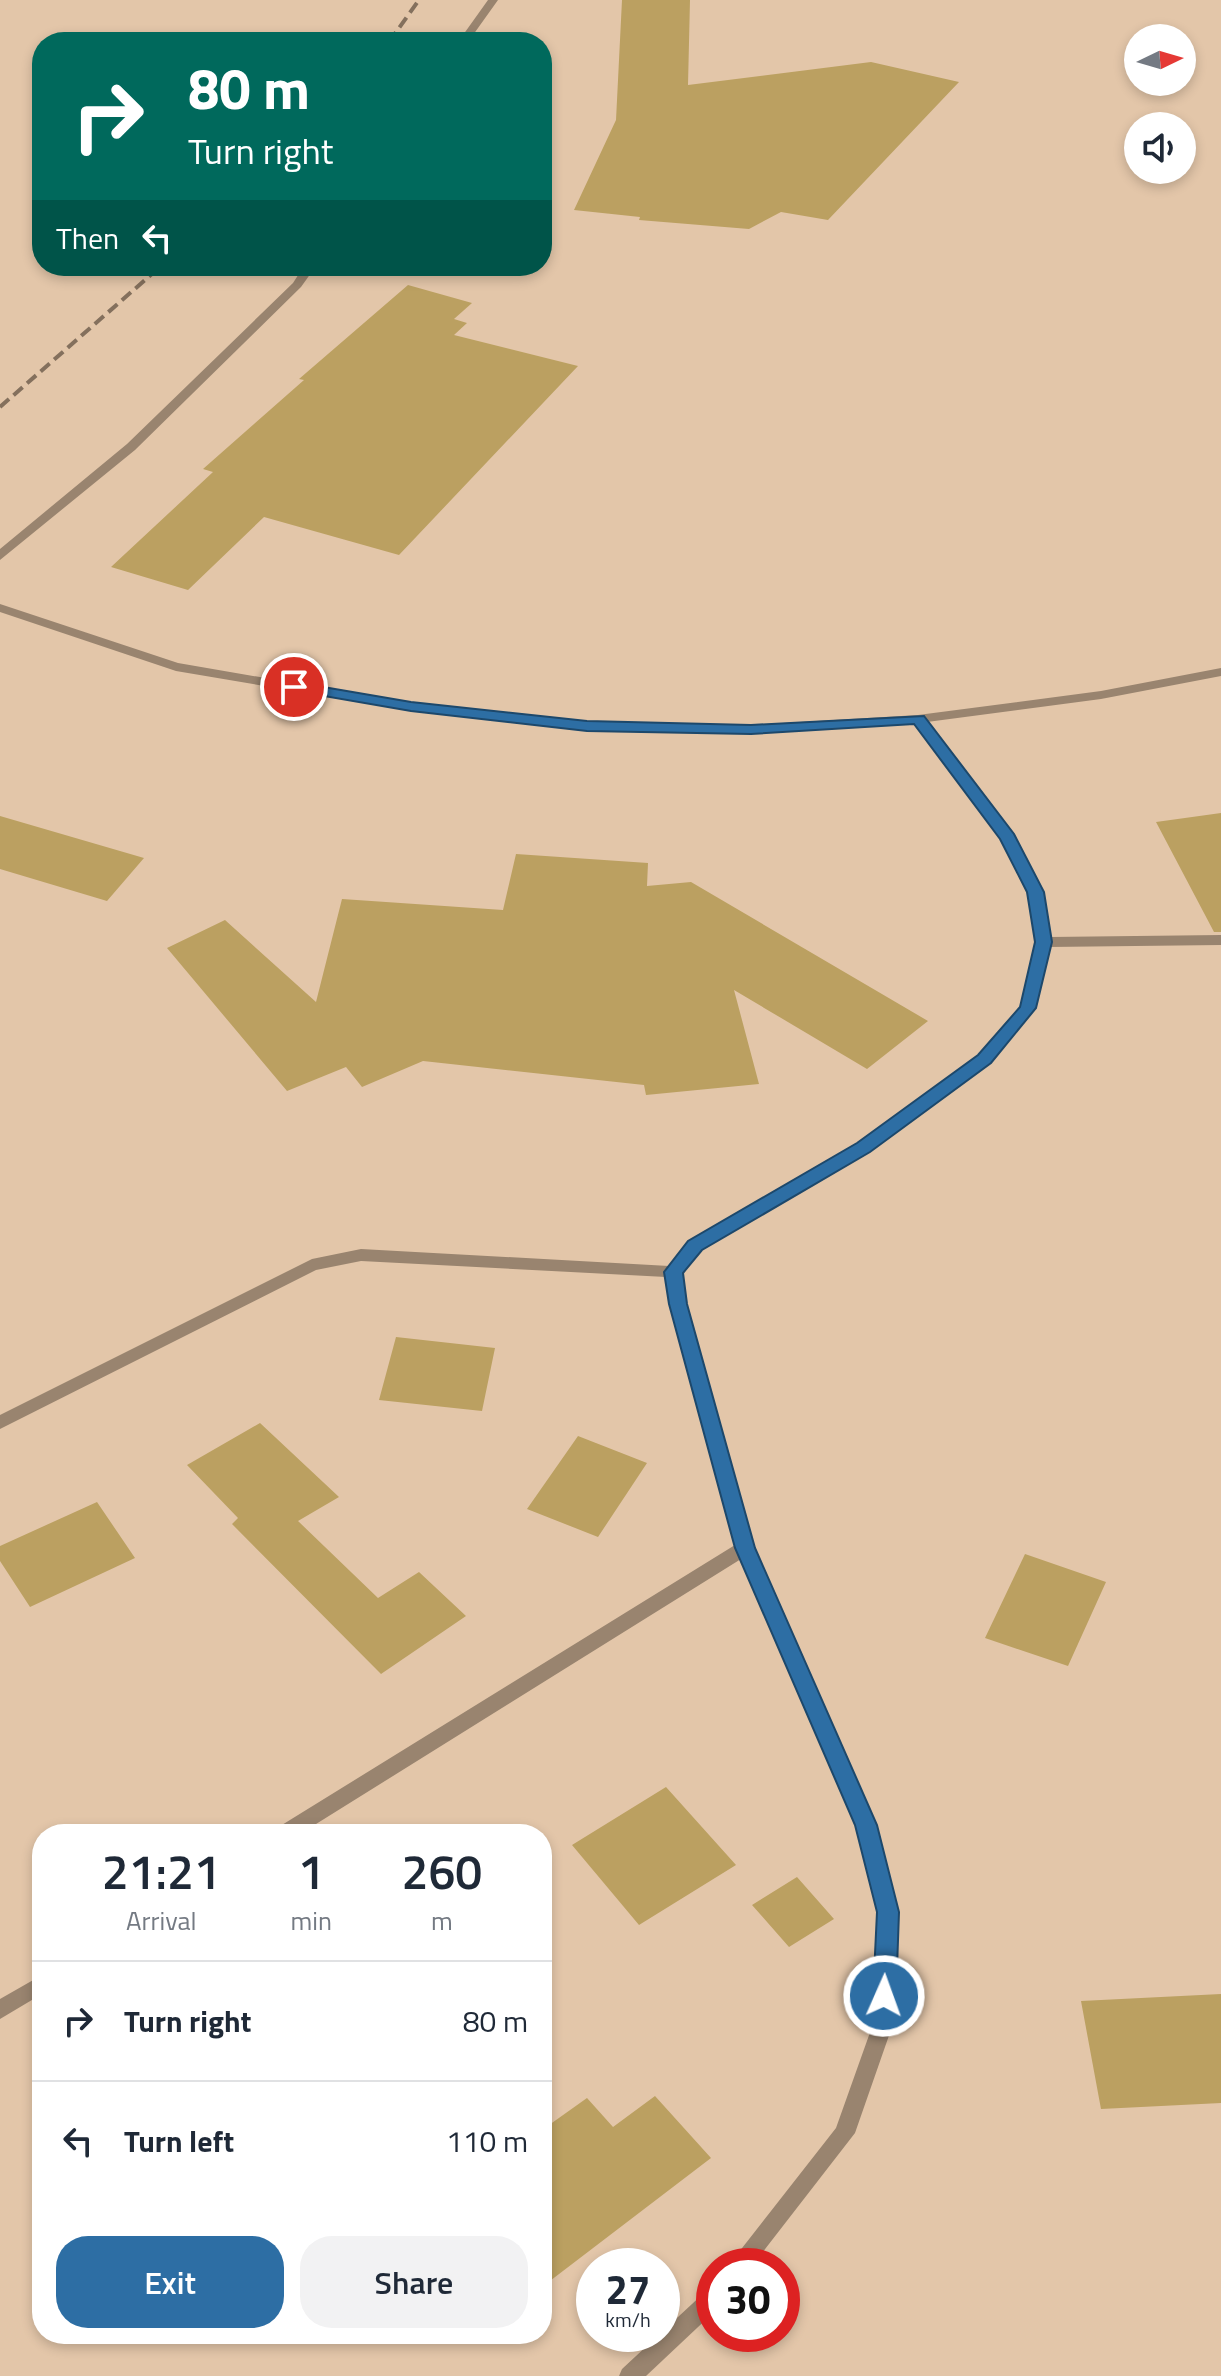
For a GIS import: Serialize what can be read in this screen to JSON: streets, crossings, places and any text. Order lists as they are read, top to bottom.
{
  "north": "right",
  "page": {
    "turn": ["80 m", "Turn right"],
    "then": "Then",
    "eta": [
      "21:21",
      "Arrival",
      "1",
      "min",
      "260",
      "m"
    ],
    "list": [
      {
        "name": "Turn right",
        "value": "80 m"
      },
      {
        "name": "Turn left",
        "value": "110 m"
      }
    ],
    "buttons": ["Exit", "Share"],
    "speed": "27 km/h",
    "limit": "30"
  }
}
